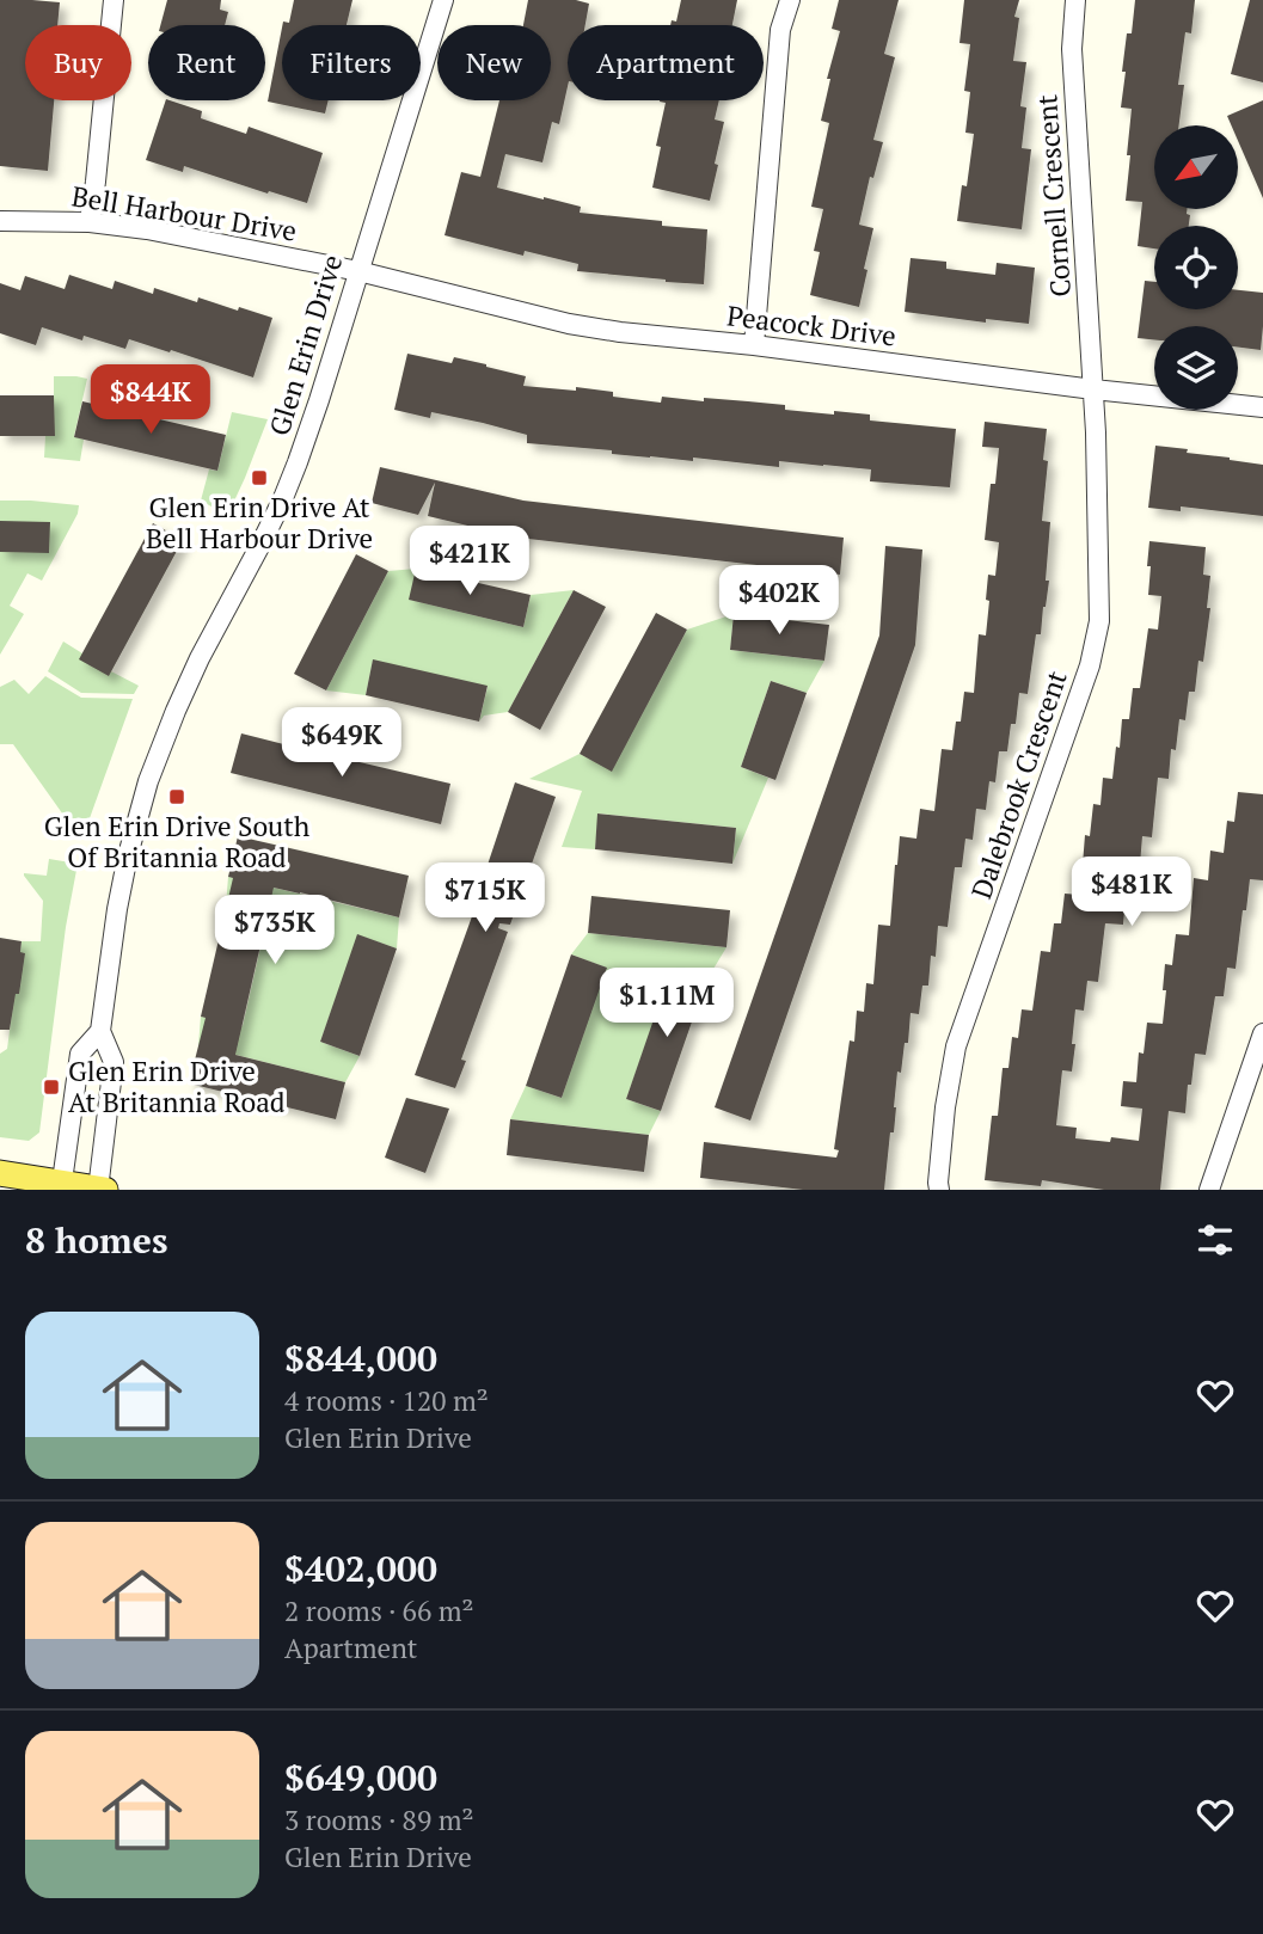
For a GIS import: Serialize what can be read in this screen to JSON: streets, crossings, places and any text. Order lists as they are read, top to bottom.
{
  "streets": {
    "street": [
      "Cornell Crescent",
      "Bell Harbour Drive",
      "Peacock Drive",
      "Glen Erin Drive",
      "Dalebrook Crescent"
    ]
  },
  "crossings": [
    ["Cornell Crescent", "Peacock Drive"],
    ["Cornell Crescent", "Dalebrook Crescent"],
    ["Bell Harbour Drive", "Peacock Drive"],
    ["Bell Harbour Drive", "Glen Erin Drive"],
    ["Peacock Drive", "Glen Erin Drive"],
    ["Peacock Drive", "Dalebrook Crescent"]
  ],
  "places": {
    "transit": ["Glen Erin Drive At Bell Harbour Drive", "Glen Erin Drive South Of Britannia Road", "Glen Erin Drive At Britannia Road"]
  },
  "north": "bottom left",
  "page": {
    "chip": [
      "Buy",
      "Rent",
      "Filters",
      "New",
      "Apartment"
    ],
    "price": [
      "$844K",
      "$421K",
      "$402K",
      "$649K",
      "$481K",
      "$715K",
      "$735K",
      "$1.11M"
    ],
    "heading": "8 homes",
    "list": [
      {
        "name": "$844,000",
        "note": "4 rooms · 120 m² · Glen Erin Drive"
      },
      {
        "name": "$402,000",
        "note": "2 rooms · 66 m² · Apartment"
      },
      {
        "name": "$649,000",
        "note": "3 rooms · 89 m² · Glen Erin Drive"
      }
    ]
  }
}
